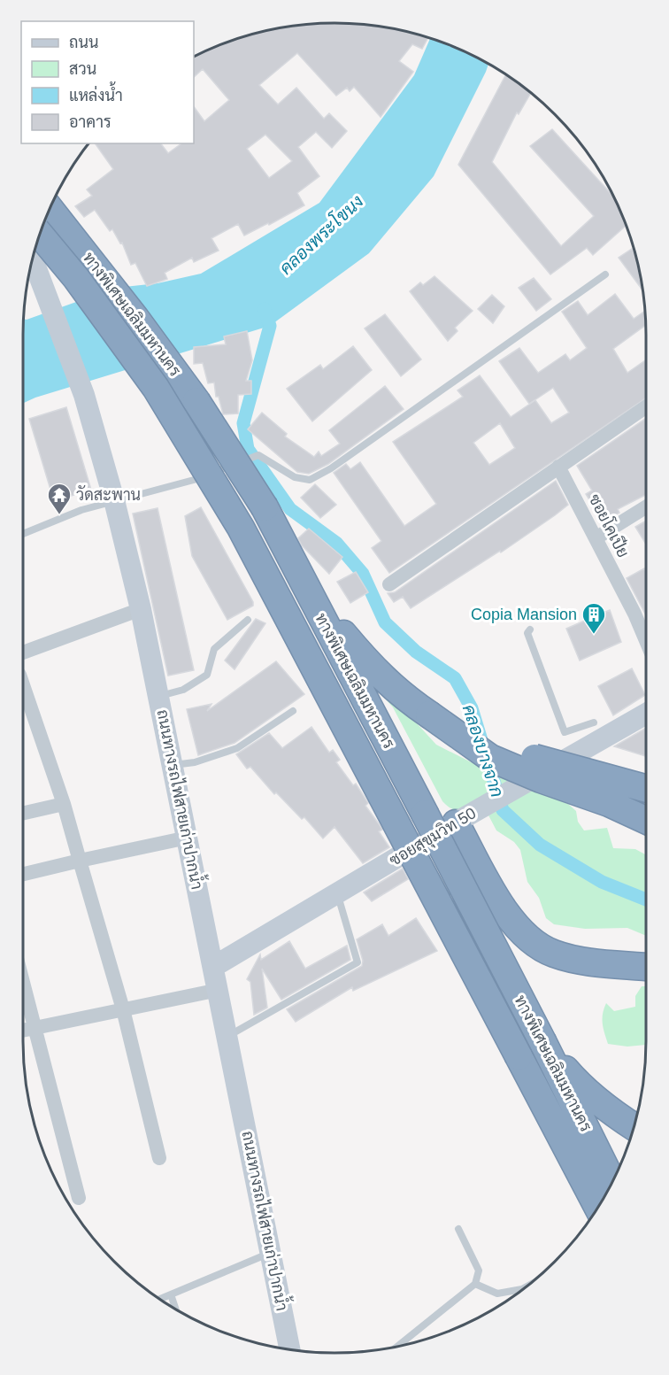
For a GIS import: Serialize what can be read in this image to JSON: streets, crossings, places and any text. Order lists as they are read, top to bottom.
{
  "streets": {
    "highway": ["ทางพิเศษเฉลิมมหานคร"],
    "main road": ["ถนนทางรถไฟสายเก่าปากน้ำ", "ซอยสุขุมวิท 50"],
    "street": ["ซอยโคเปีย"]
  },
  "crossings": [
    ["ถนนทางรถไฟสายเก่าปากน้ำ", "ซอยสุขุมวิท 50"]
  ],
  "water": ["คลองพระโขนง", "คลองบางจาก"],
  "places": {
    "temple": ["วัดสะพาน"],
    "building": ["Copia Mansion"]
  },
  "legend": [
    "ถนน",
    "สวน",
    "แหล่งน้ำ",
    "อาคาร"
  ]
}
